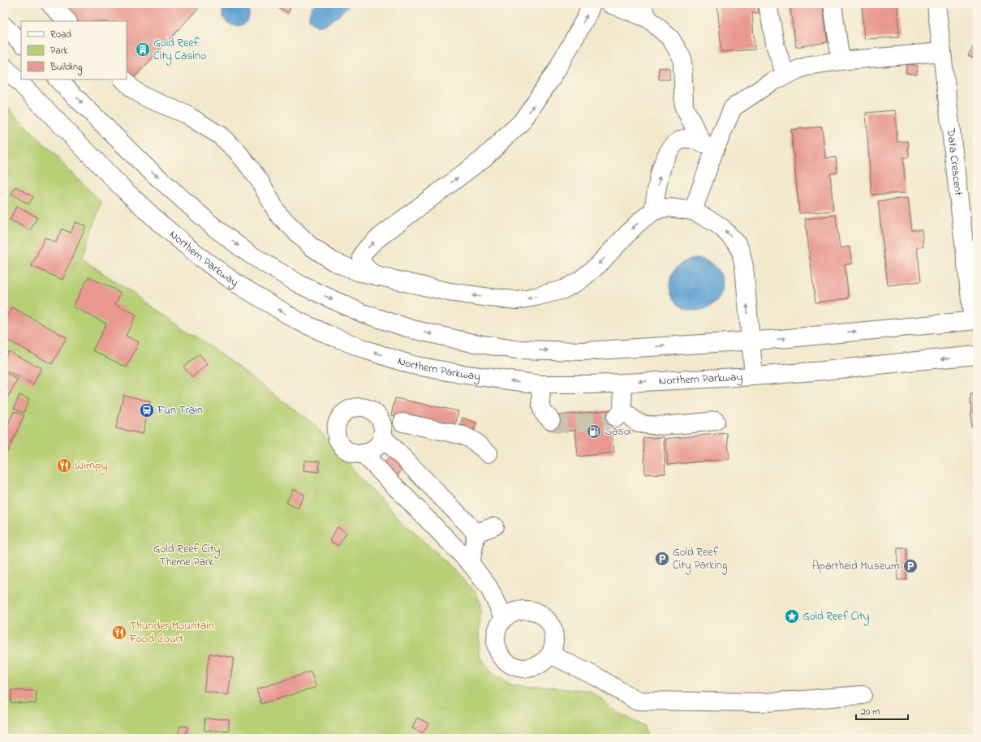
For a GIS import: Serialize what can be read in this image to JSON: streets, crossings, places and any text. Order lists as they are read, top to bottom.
{
  "streets": {
    "main road": ["Data Crescent", "Northern Parkway"]
  },
  "parks": ["Gold Reef City Theme Park"],
  "places": {
    "building": ["Gold Reef City Casino"],
    "station": ["Fun Train"],
    "fuel station": ["Sasol"],
    "restaurant": ["Wimpy", "Thunder Mountain Food Court"],
    "parking": ["Gold Reef City Parking", "Apartheid Museum"],
    "place": ["Gold Reef City"]
  },
  "legend": ["Road", "Park", "Building"],
  "scale_bar": "20 m"
}
